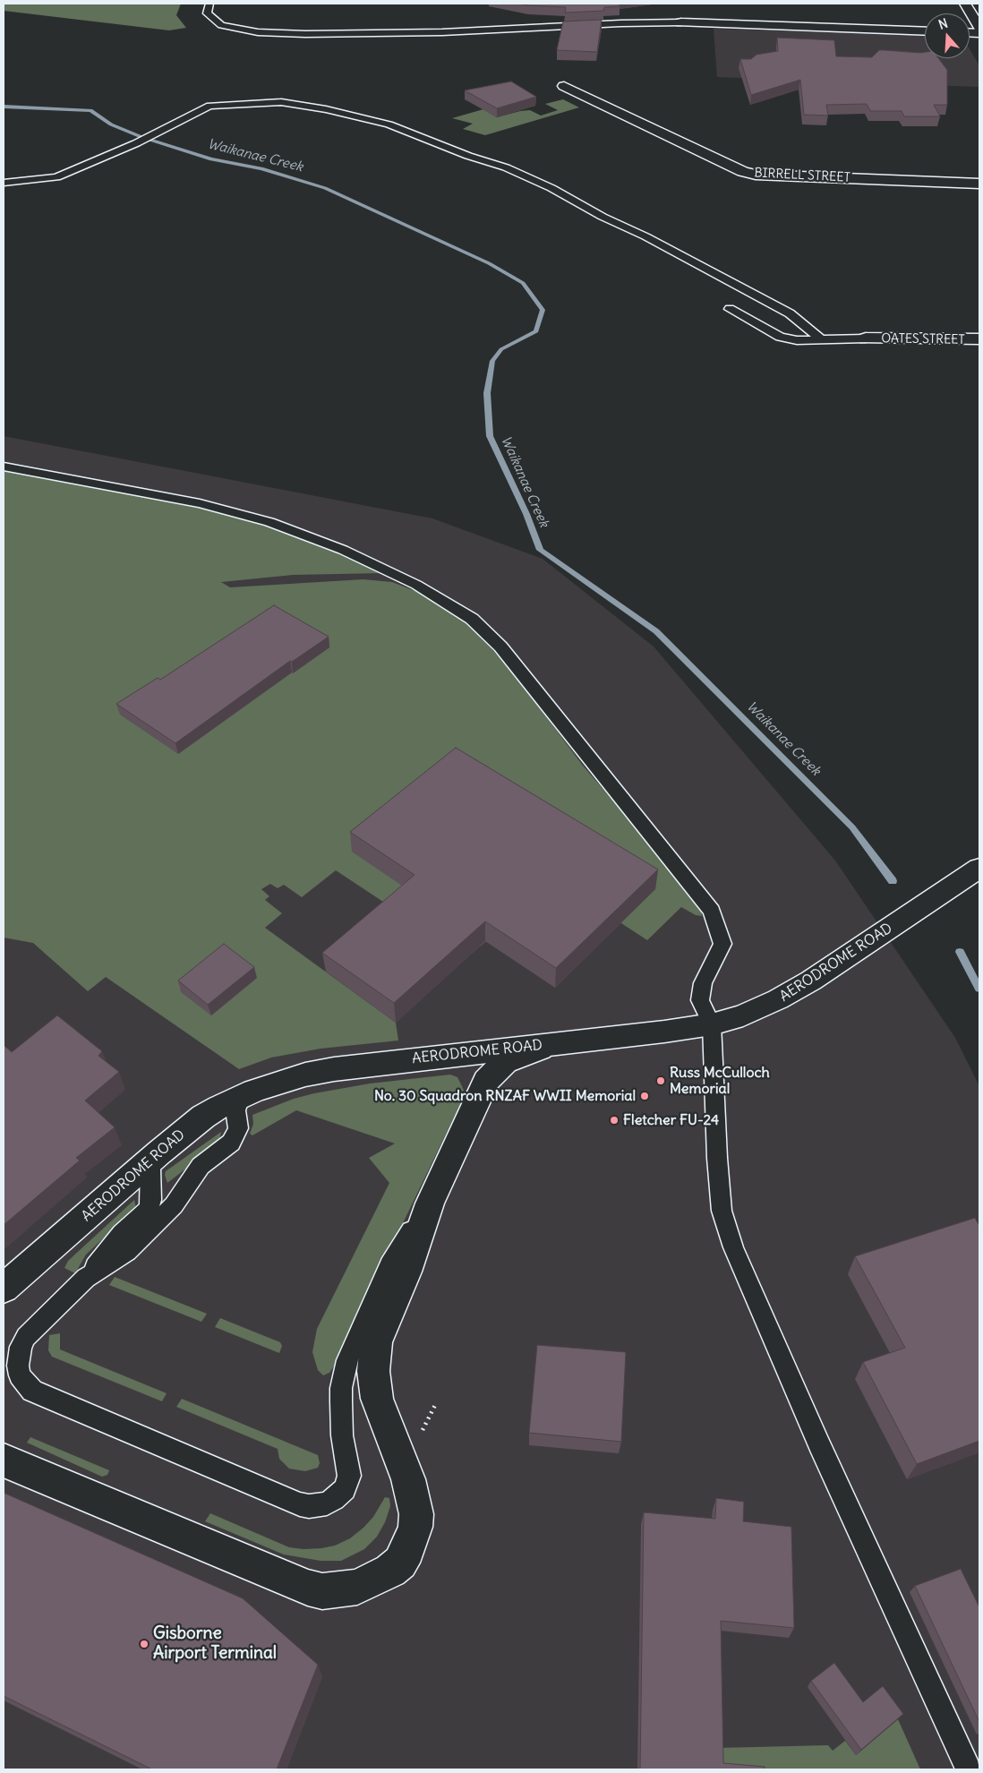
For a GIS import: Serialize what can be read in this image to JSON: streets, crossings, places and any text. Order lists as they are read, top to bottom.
{
  "streets": {
    "street": ["BIRRELL STREET", "OATES STREET", "AERODROME ROAD"]
  },
  "water": ["Waikanae Creek"],
  "places": [
    "Russ McCulloch Memorial",
    "No. 30 Squadron RNZAF WWII Memorial",
    "Fletcher FU-24",
    "Gisborne Airport Terminal"
  ],
  "north": "top"
}
